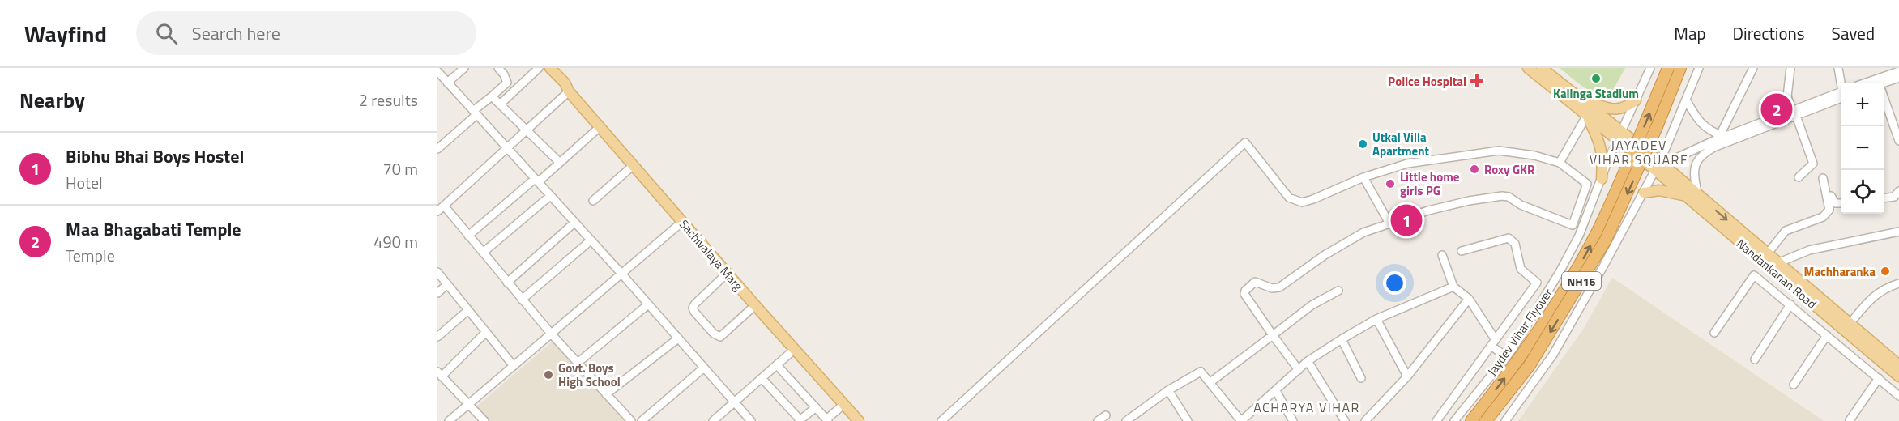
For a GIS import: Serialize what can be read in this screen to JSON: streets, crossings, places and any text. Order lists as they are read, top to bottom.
{
  "streets": {
    "highway": ["NH16", "Jaydev Vihar Flyover"],
    "main road": ["Sachivalaya Marg", "Nandankanan Road"]
  },
  "districts": ["JAYADEV VIHAR SQUARE", "ACHARYA VIHAR"],
  "places": {
    "other": [
      "Kalinga Stadium",
      "Utkal Villa Apartment",
      "Roxy GKR",
      "Little home girls PG",
      "Machharanka",
      "Govt. Boys High School"
    ],
    "health": ["Police Hospital"]
  },
  "page": {
    "header": "Wayfind",
    "search": "Search here",
    "nav": ["Map", "Directions", "Saved"],
    "heading": ["Nearby", "2 results"],
    "map_buttons": ["+", "−"],
    "pins": ["2", "1"],
    "list": [
      {
        "mark": "1",
        "name": "Bibhu Bhai Boys Hostel",
        "note": "Hotel",
        "value": "70 m"
      },
      {
        "mark": "2",
        "name": "Maa Bhagabati Temple",
        "note": "Temple",
        "value": "490 m"
      }
    ]
  }
}
